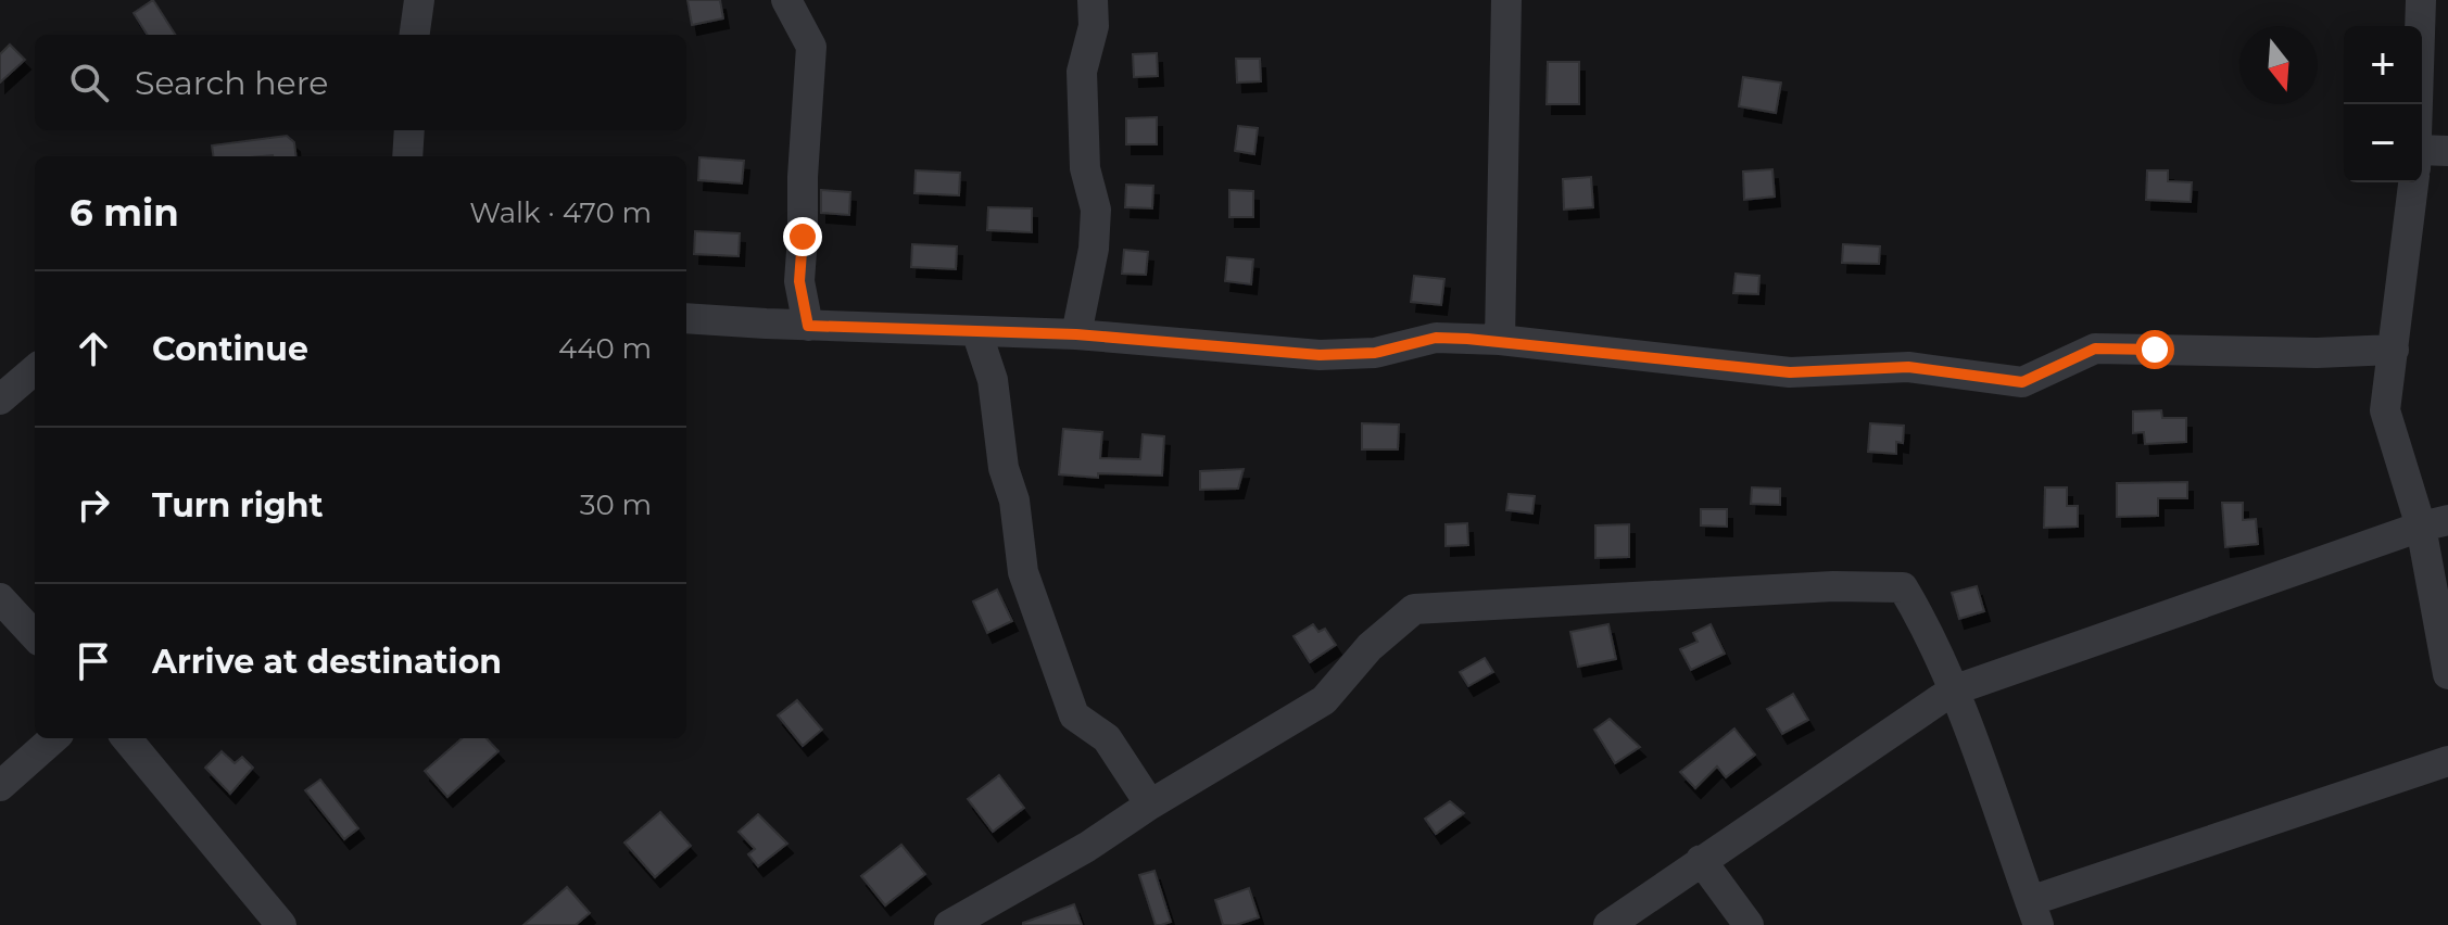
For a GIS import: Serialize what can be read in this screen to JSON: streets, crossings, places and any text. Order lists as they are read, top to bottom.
{
  "north": "bottom",
  "page": {
    "map_buttons": ["+", "−"],
    "search": "Search here",
    "heading": ["6 min", "Walk · 470 m"],
    "list": [
      ["Continue", "440 m"],
      ["Turn right", "30 m"],
      "Arrive at destination"
    ]
  }
}
